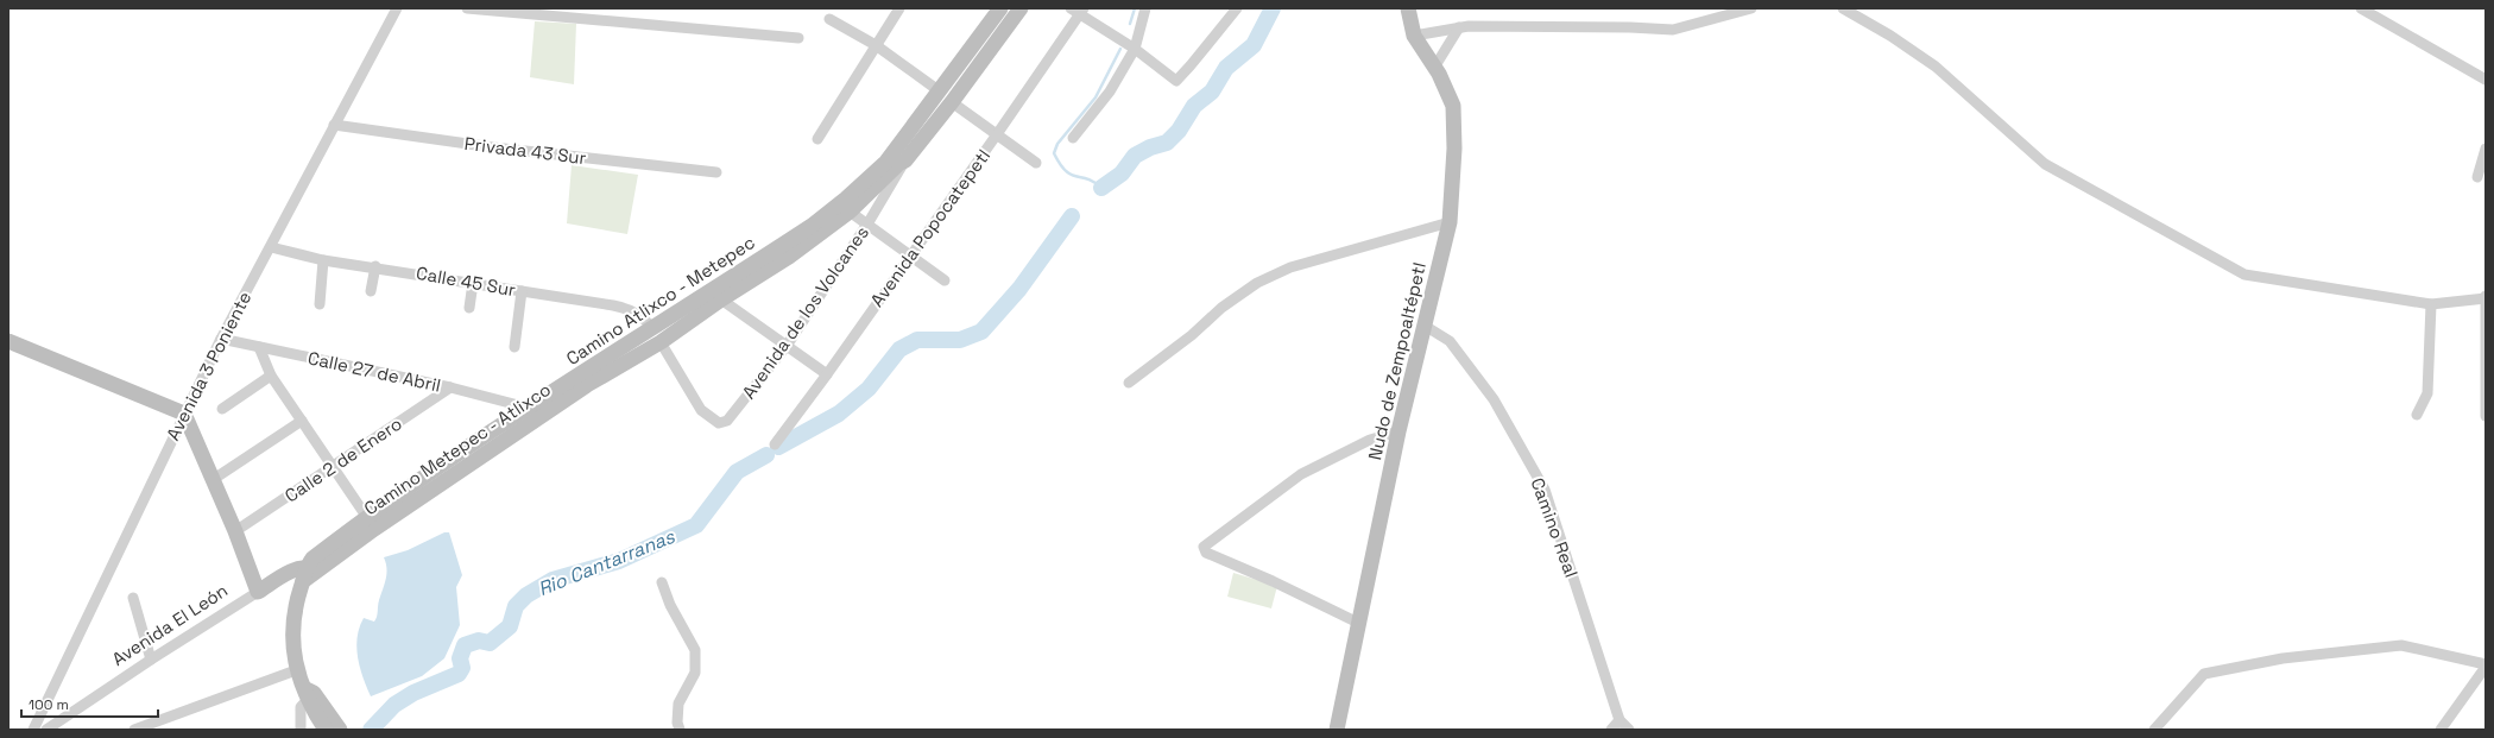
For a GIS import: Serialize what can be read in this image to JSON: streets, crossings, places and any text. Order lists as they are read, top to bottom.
{
  "streets": {
    "main road": [
      "Camino Atlixco - Metepec",
      "Nudo de Zempoaltépetl",
      "Camino Metepec - Atlixco",
      "Avenida El León"
    ],
    "street": [
      "Privada 43 Sur",
      "Avenida Popocatepetl",
      "Calle 45 Sur",
      "Avenida de los Volcanes",
      "Avenida 3 Poniente",
      "Calle 27 de Abril",
      "Calle 2 de Enero",
      "Camino Real"
    ]
  },
  "crossings": [
    ["Privada 43 Sur", "Avenida 3 Poniente"],
    ["Calle 45 Sur", "Camino Atlixco - Metepec"],
    ["Calle 45 Sur", "Avenida de los Volcanes"],
    ["Calle 45 Sur", "Avenida 3 Poniente"],
    ["Calle 45 Sur", "Camino Metepec - Atlixco"],
    ["Camino Atlixco - Metepec", "Avenida de los Volcanes"],
    ["Camino Atlixco - Metepec", "Calle 27 de Abril"],
    ["Camino Atlixco - Metepec", "Camino Metepec - Atlixco"],
    ["Avenida de los Volcanes", "Camino Metepec - Atlixco"],
    ["Nudo de Zempoaltépetl", "Camino Real"],
    ["Avenida 3 Poniente", "Calle 27 de Abril"],
    ["Calle 27 de Abril", "Calle 2 de Enero"],
    ["Camino Metepec - Atlixco", "Avenida El León"]
  ],
  "water": ["Rio Cantarranas"],
  "scale_bar": "100 m"
}
